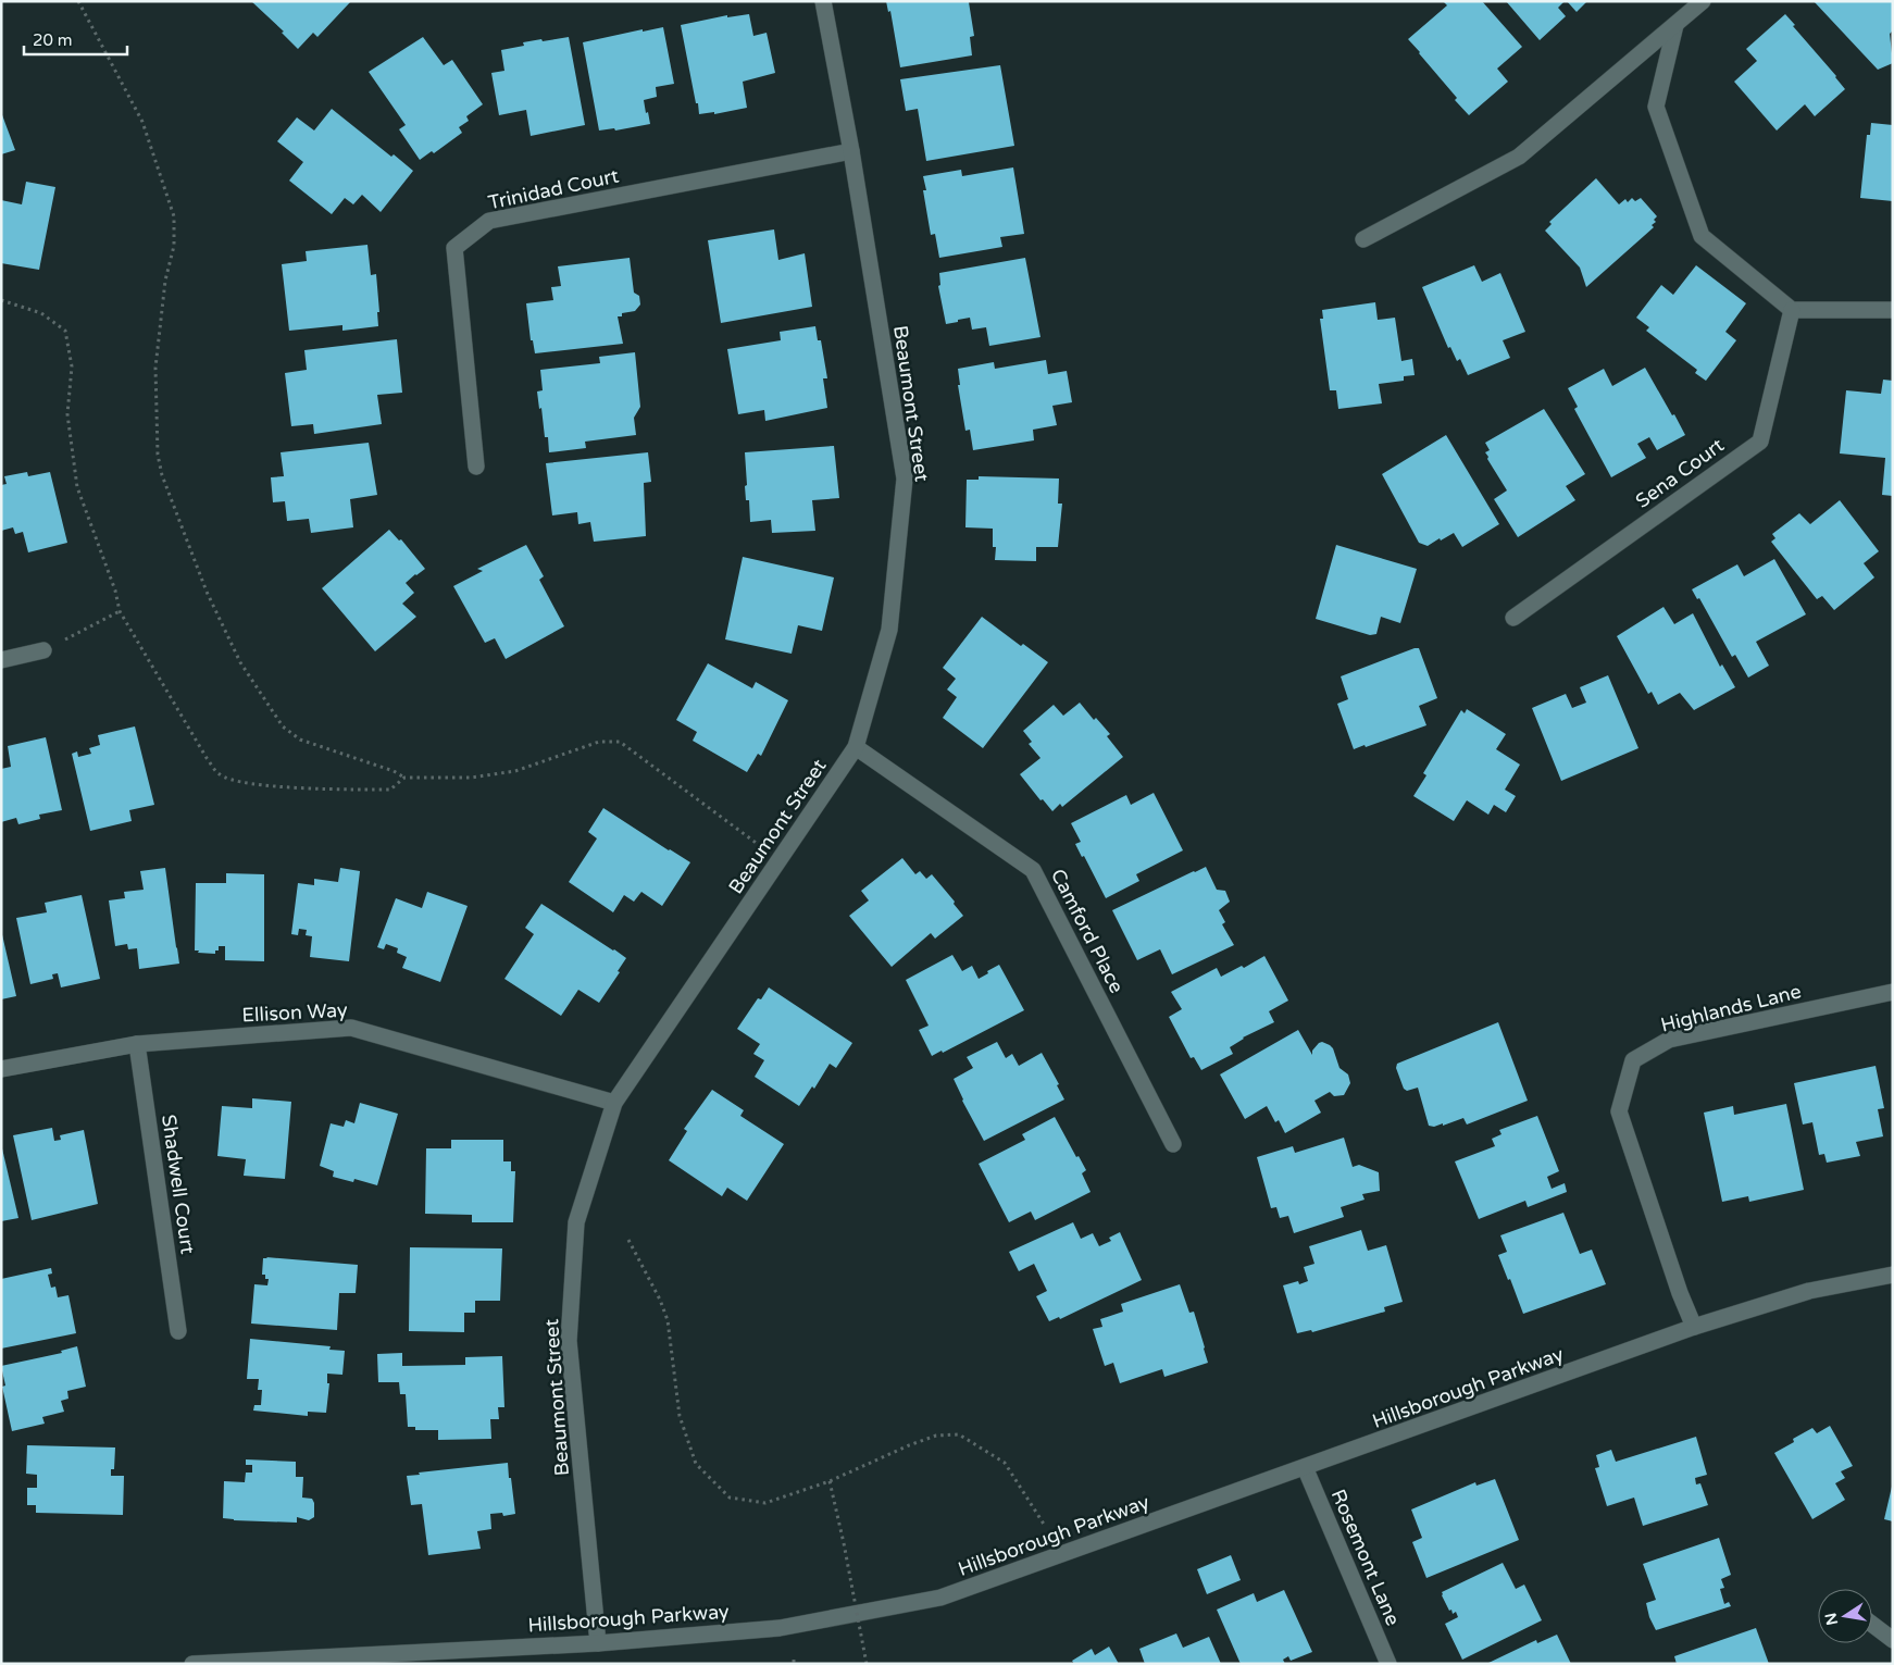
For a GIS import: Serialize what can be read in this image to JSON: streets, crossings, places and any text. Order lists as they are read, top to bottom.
{
  "streets": {
    "street": [
      "Trinidad Court",
      "Beaumont Street",
      "Sena Court",
      "Camford Place",
      "Highlands Lane",
      "Ellison Way",
      "Shadwell Court",
      "Hillsborough Parkway",
      "Rosemont Lane"
    ]
  },
  "crossings": [
    ["Trinidad Court", "Beaumont Street"],
    ["Beaumont Street", "Camford Place"],
    ["Beaumont Street", "Ellison Way"],
    ["Beaumont Street", "Hillsborough Parkway"],
    ["Highlands Lane", "Hillsborough Parkway"],
    ["Ellison Way", "Shadwell Court"],
    ["Hillsborough Parkway", "Rosemont Lane"]
  ],
  "scale_bar": "20 m",
  "north": "left"
}
